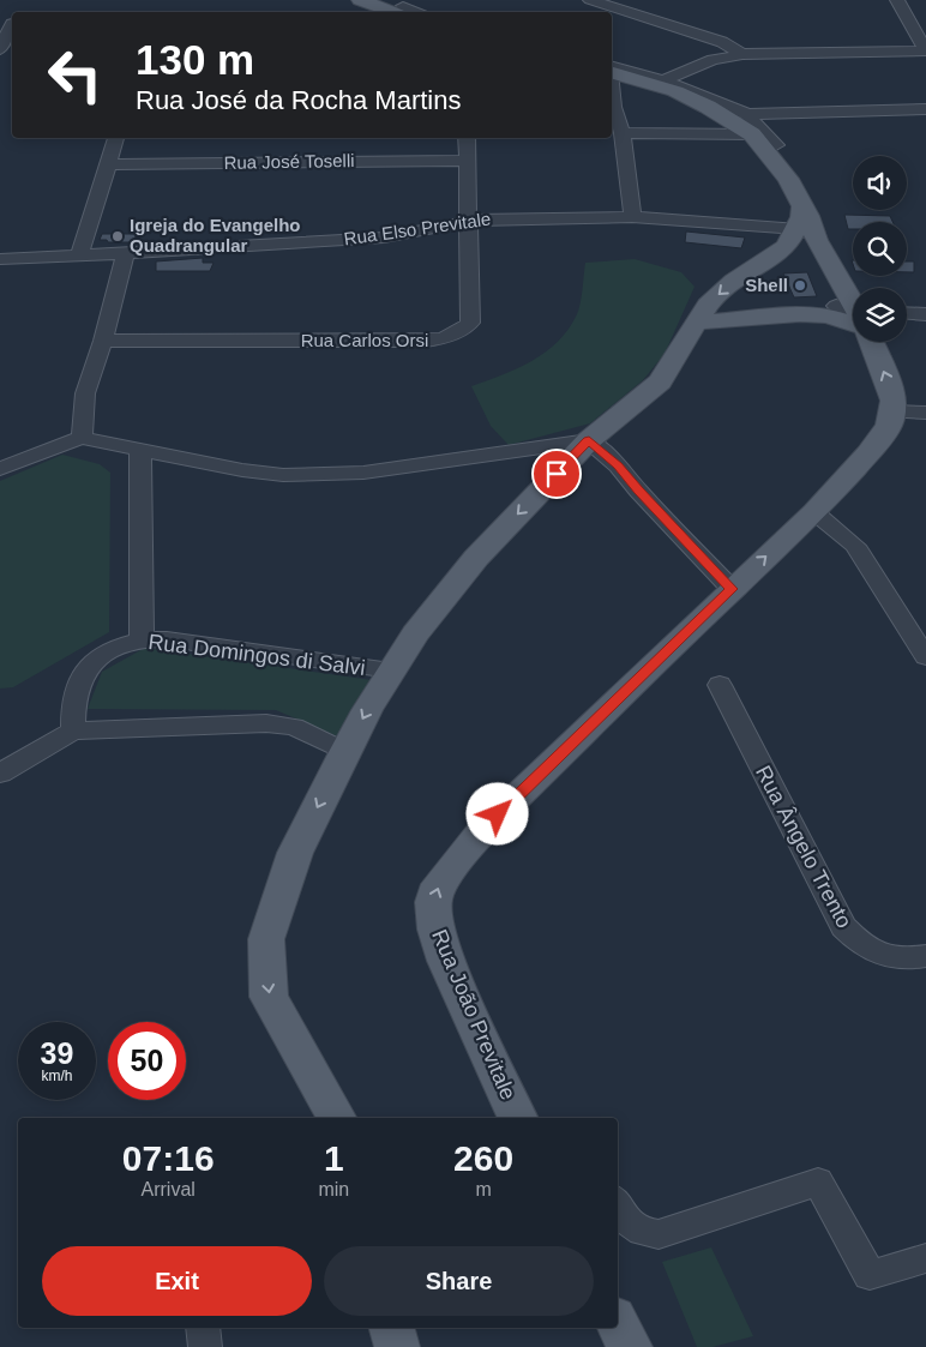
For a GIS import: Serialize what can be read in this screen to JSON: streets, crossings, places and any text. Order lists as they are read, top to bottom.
{
  "streets": {
    "main road": ["Rua João Previtale"],
    "street": [
      "Rua José Toselli",
      "Rua Elso Previtale",
      "Rua Carlos Orsi",
      "Rua Domingos di Salvi",
      "Rua Ângelo Trento"
    ]
  },
  "crossings": [
    ["Rua José Toselli", "Rua Carlos Orsi"],
    ["Rua Elso Previtale", "Rua Carlos Orsi"]
  ],
  "places": ["Igreja do Evangelho Quadrangular", "Shell"],
  "page": {
    "turn": ["130 m", "Rua José da Rocha Martins"],
    "speed": "39 km/h",
    "limit": "50",
    "eta": [
      "07:16",
      "Arrival",
      "1",
      "min",
      "260",
      "m"
    ],
    "buttons": ["Exit", "Share"]
  }
}
